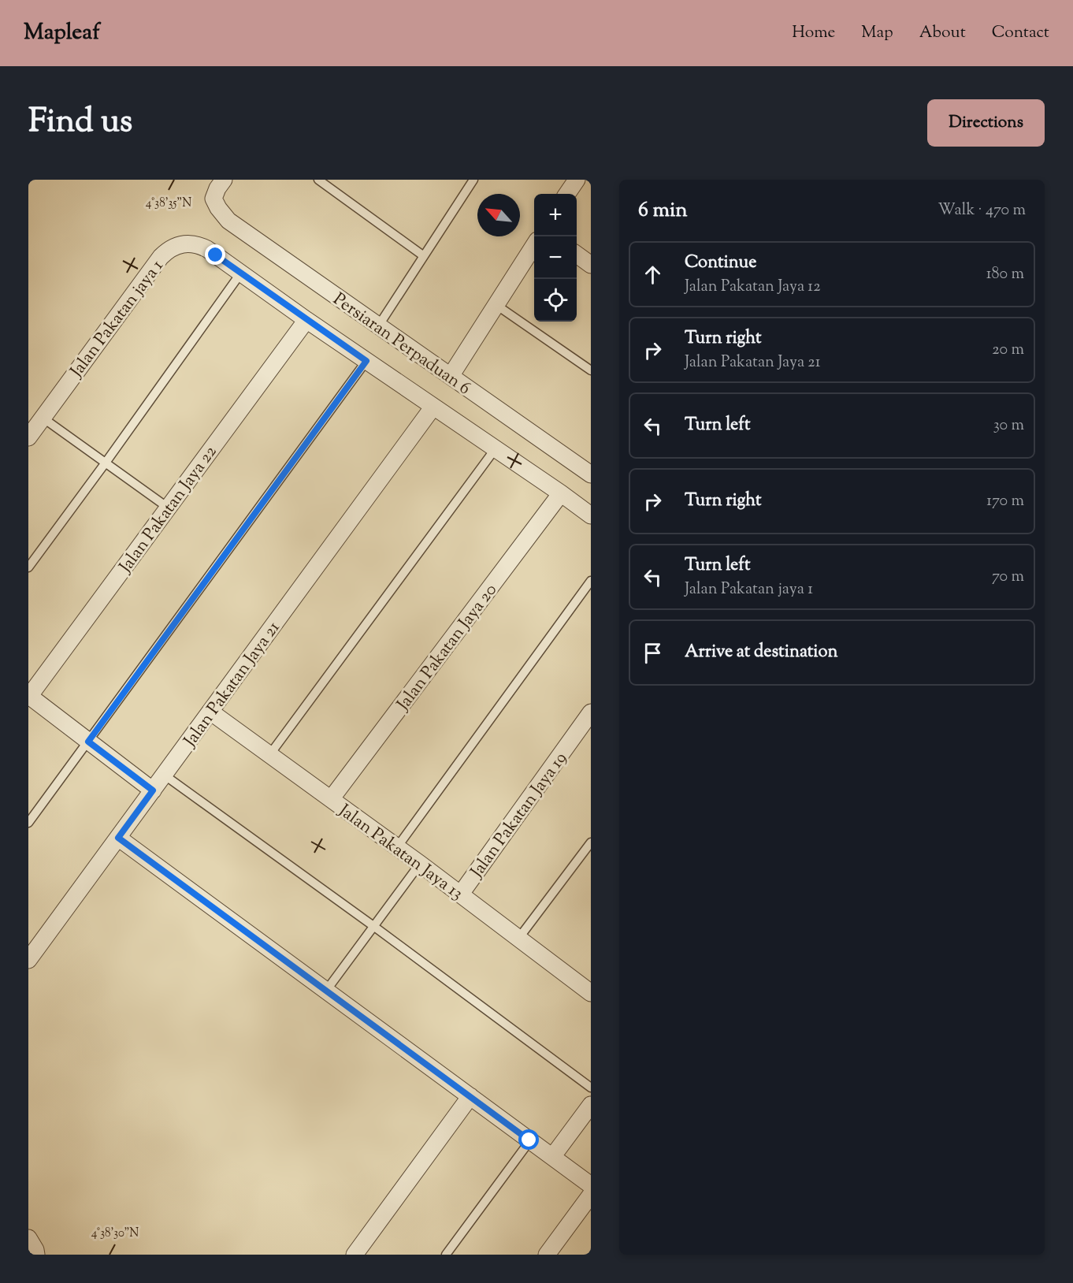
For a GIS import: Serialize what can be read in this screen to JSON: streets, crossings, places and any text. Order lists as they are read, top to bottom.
{
  "streets": {
    "street": [
      "Jalan Pakatan jaya 1",
      "Persiaran Perpaduan 6",
      "Jalan Pakatan Jaya 22",
      "Jalan Pakatan Jaya 20",
      "Jalan Pakatan Jaya 21",
      "Jalan Pakatan Jaya 19",
      "Jalan Pakatan Jaya 13"
    ]
  },
  "crossings": [
    ["Jalan Pakatan jaya 1", "Jalan Pakatan Jaya 22"],
    ["Jalan Pakatan jaya 1", "Jalan Pakatan Jaya 20"],
    ["Jalan Pakatan jaya 1", "Jalan Pakatan Jaya 21"],
    ["Jalan Pakatan Jaya 20", "Jalan Pakatan Jaya 13"],
    ["Jalan Pakatan Jaya 21", "Jalan Pakatan Jaya 13"],
    ["Jalan Pakatan Jaya 19", "Jalan Pakatan Jaya 13"]
  ],
  "north": "top left",
  "page": {
    "header": "Mapleaf",
    "nav": [
      "Home",
      "Map",
      "About",
      "Contact"
    ],
    "title": "Find us",
    "buttons": "Directions",
    "heading": ["6 min", "Walk · 470 m"],
    "map_buttons": ["+", "−"],
    "list": [
      ["Continue", "Jalan Pakatan Jaya 12", "180 m"],
      ["Turn right", "Jalan Pakatan Jaya 21", "20 m"],
      ["Turn left", "30 m"],
      ["Turn right", "170 m"],
      ["Turn left", "Jalan Pakatan jaya 1", "70 m"],
      "Arrive at destination"
    ]
  },
  "coordinates": ["4°38'35\"N", "4°38'30\"N"]
}
